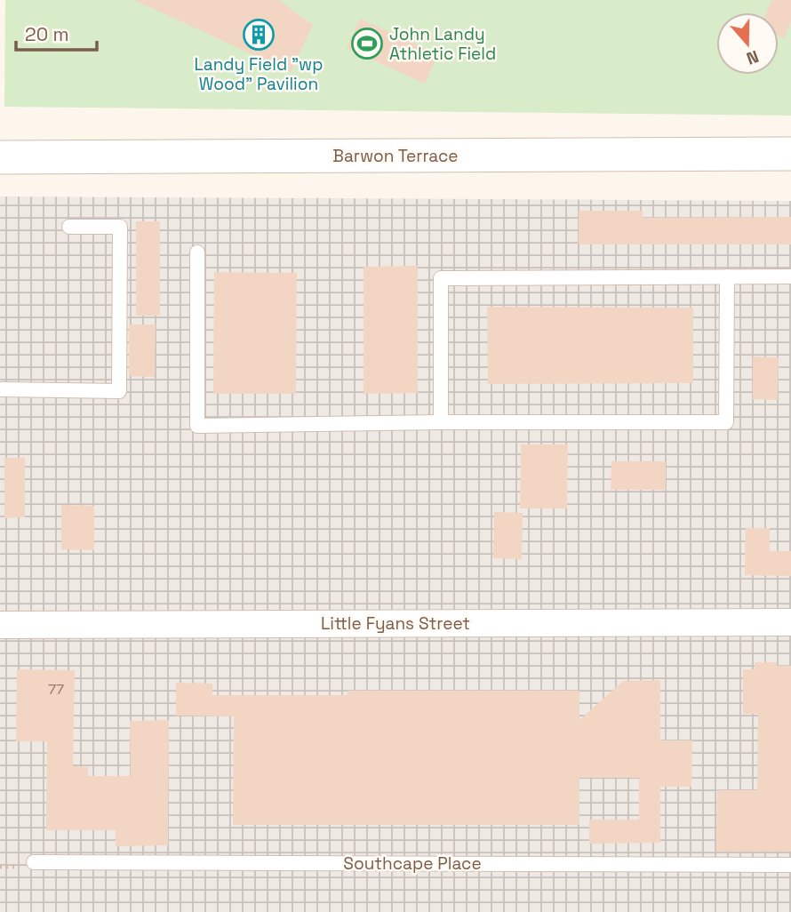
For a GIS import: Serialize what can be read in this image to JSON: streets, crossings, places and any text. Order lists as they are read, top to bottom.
{
  "streets": {
    "street": ["Barwon Terrace", "Little Fyans Street"],
    "lane": ["Southcape Place"]
  },
  "places": {
    "building": ["Landy Field \"wp Wood\" Pavilion"],
    "sports": ["John Landy Athletic Field"]
  },
  "house_numbers": ["77"],
  "scale_bar": "20 m",
  "north": "bottom"
}
